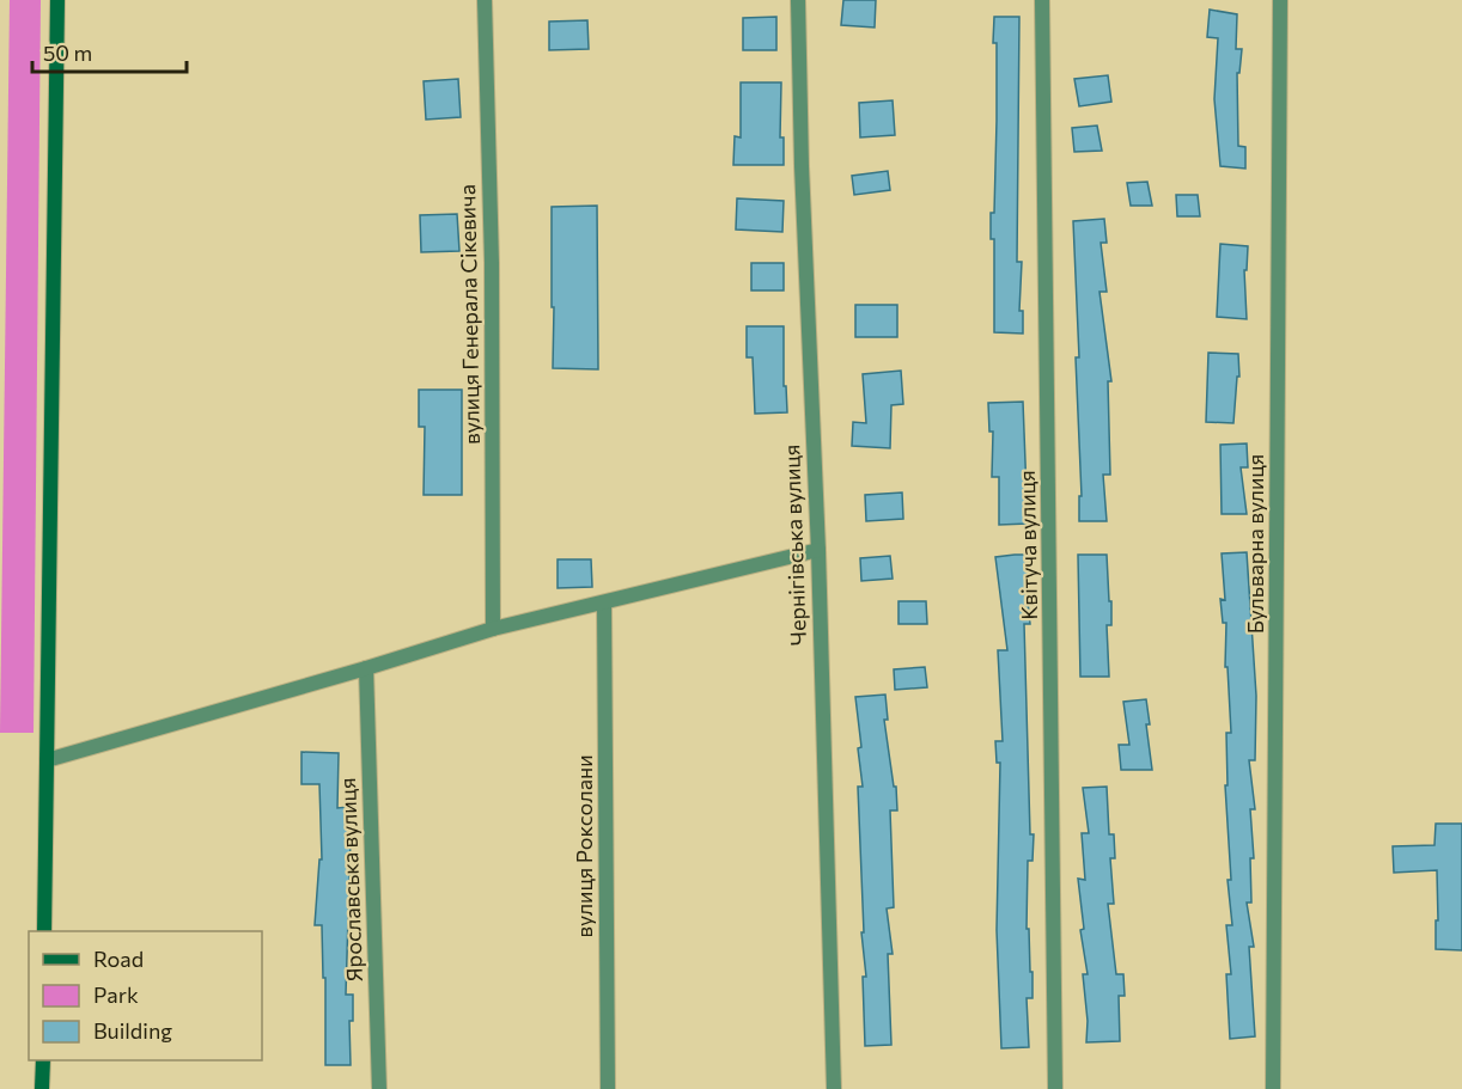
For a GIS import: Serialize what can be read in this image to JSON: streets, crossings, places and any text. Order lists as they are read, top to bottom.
{
  "streets": {
    "street": [
      "вулиця Генерала Сікевича",
      "Бульварна вулиця",
      "Чернігівська вулиця",
      "Квітуча вулиця",
      "вулиця Роксолани",
      "Ярославська вулиця"
    ]
  },
  "legend": ["Road", "Park", "Building"],
  "scale_bar": "50 m"
}
